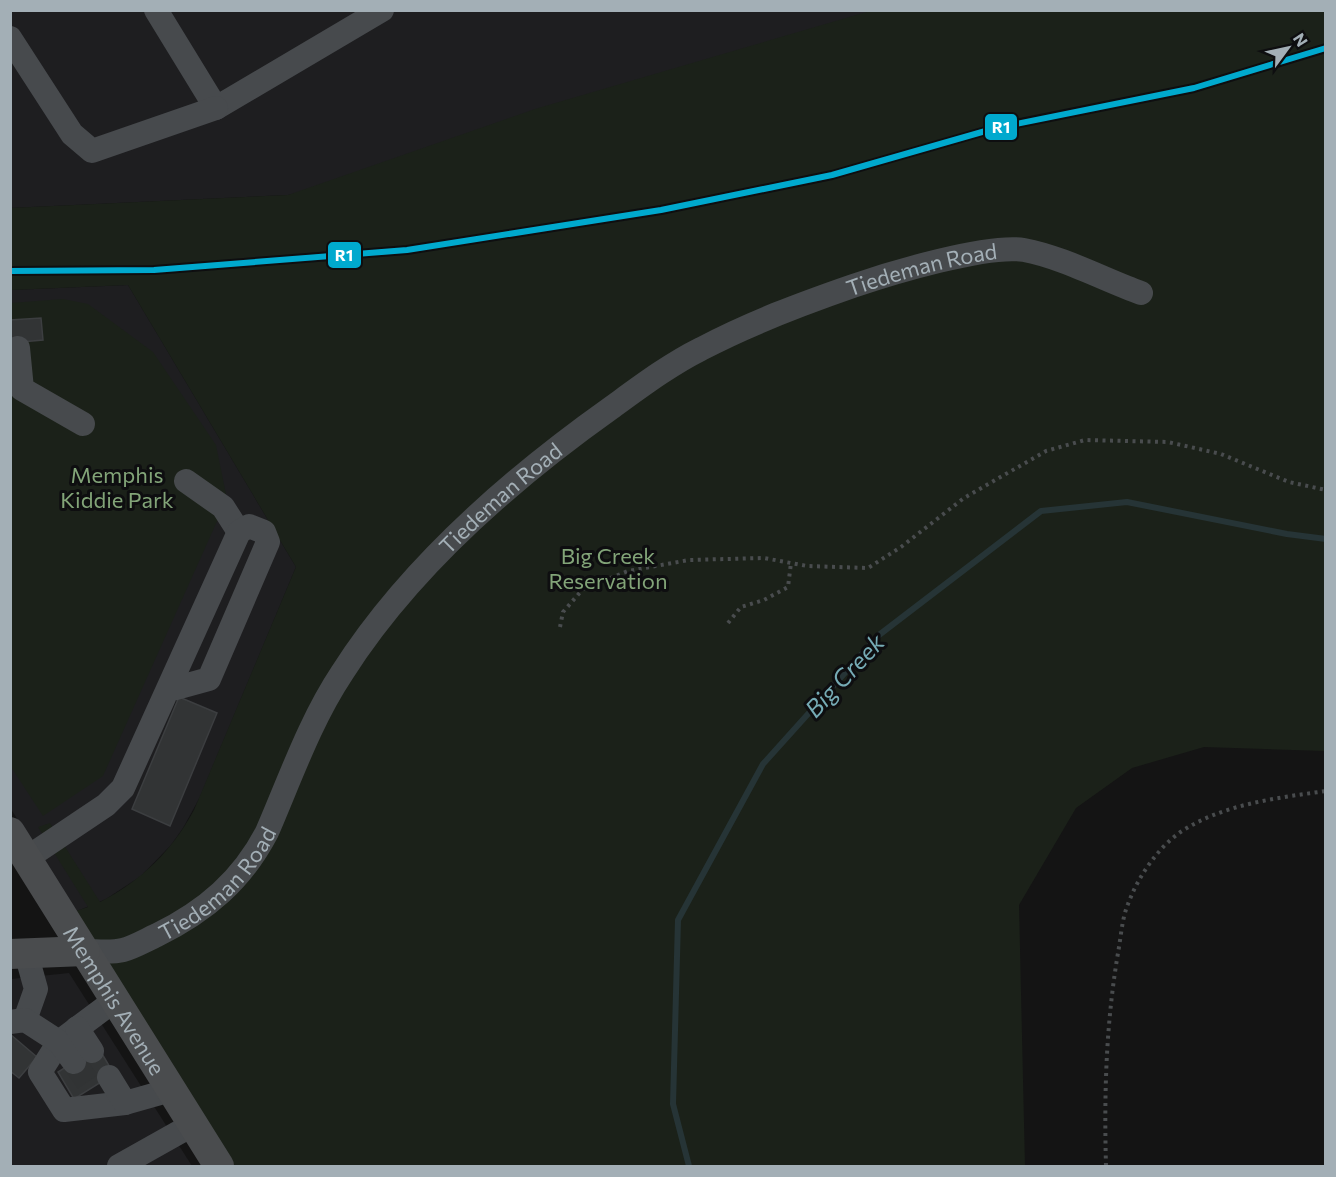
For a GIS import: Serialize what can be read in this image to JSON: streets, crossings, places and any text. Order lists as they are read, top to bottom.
{
  "streets": {
    "main road": ["Tiedeman Road", "Memphis Avenue"]
  },
  "crossings": [
    ["Tiedeman Road", "Memphis Avenue"]
  ],
  "water": ["Big Creek"],
  "parks": ["Memphis Kiddie Park", "Big Creek Reservation"],
  "lines": ["transit line R1"],
  "north": "top right"
}
